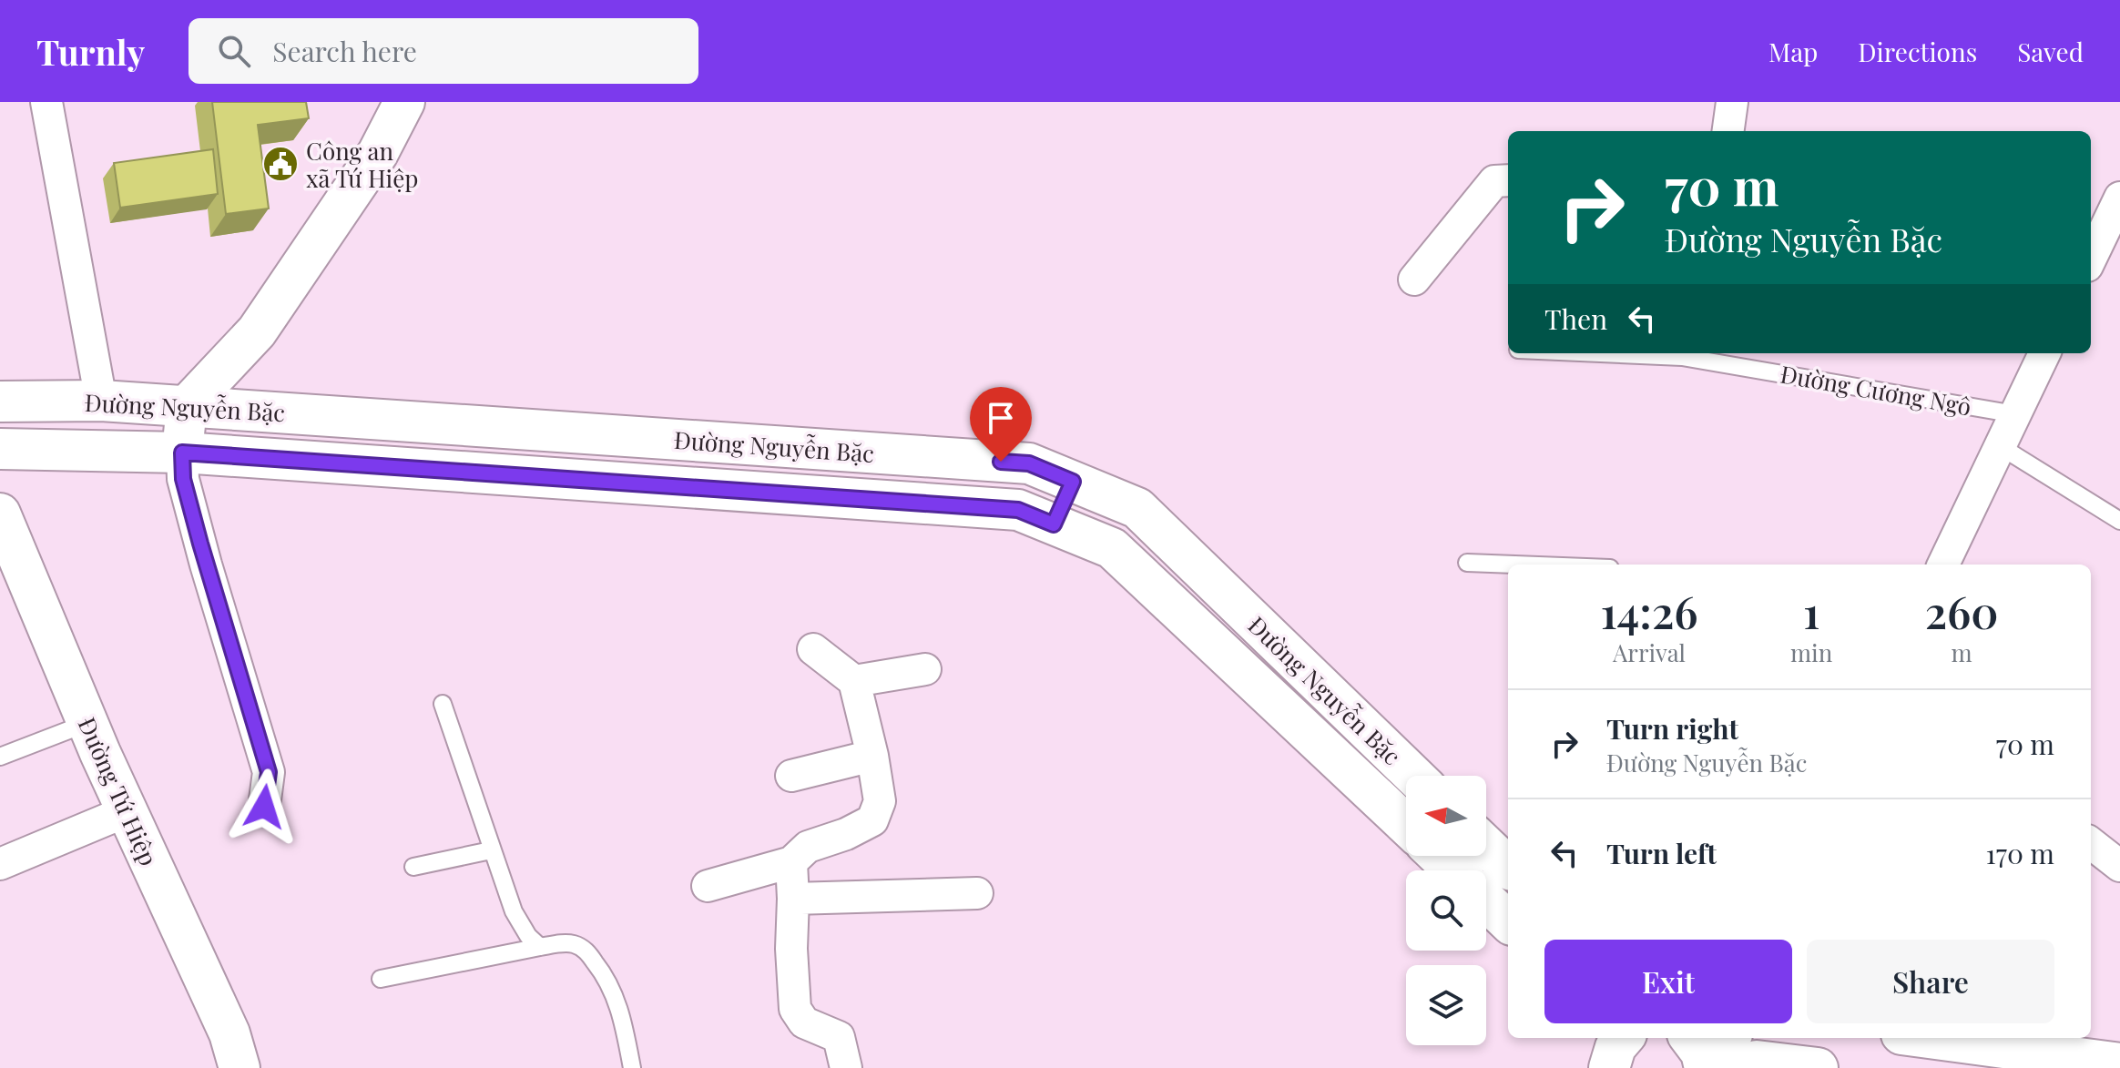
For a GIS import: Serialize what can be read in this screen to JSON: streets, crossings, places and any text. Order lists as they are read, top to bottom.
{
  "streets": {
    "main road": ["Đường Nguyễn Bặc", "Đường Tứ Hiệp"],
    "lane": ["Đường Cương Ngô"]
  },
  "places": {
    "public building": ["Công an xã Tứ Hiệp"]
  },
  "north": "left",
  "page": {
    "header": "Turnly",
    "search": "Search here",
    "nav": ["Map", "Directions", "Saved"],
    "turn": ["70 m", "Đường Nguyễn Bặc"],
    "then": "Then",
    "eta": [
      "14:26",
      "Arrival",
      "1",
      "min",
      "260",
      "m"
    ],
    "list": [
      {
        "name": "Turn right",
        "note": "Đường Nguyễn Bặc",
        "value": "70 m"
      },
      {
        "name": "Turn left",
        "value": "170 m"
      }
    ],
    "buttons": ["Exit", "Share"]
  }
}
